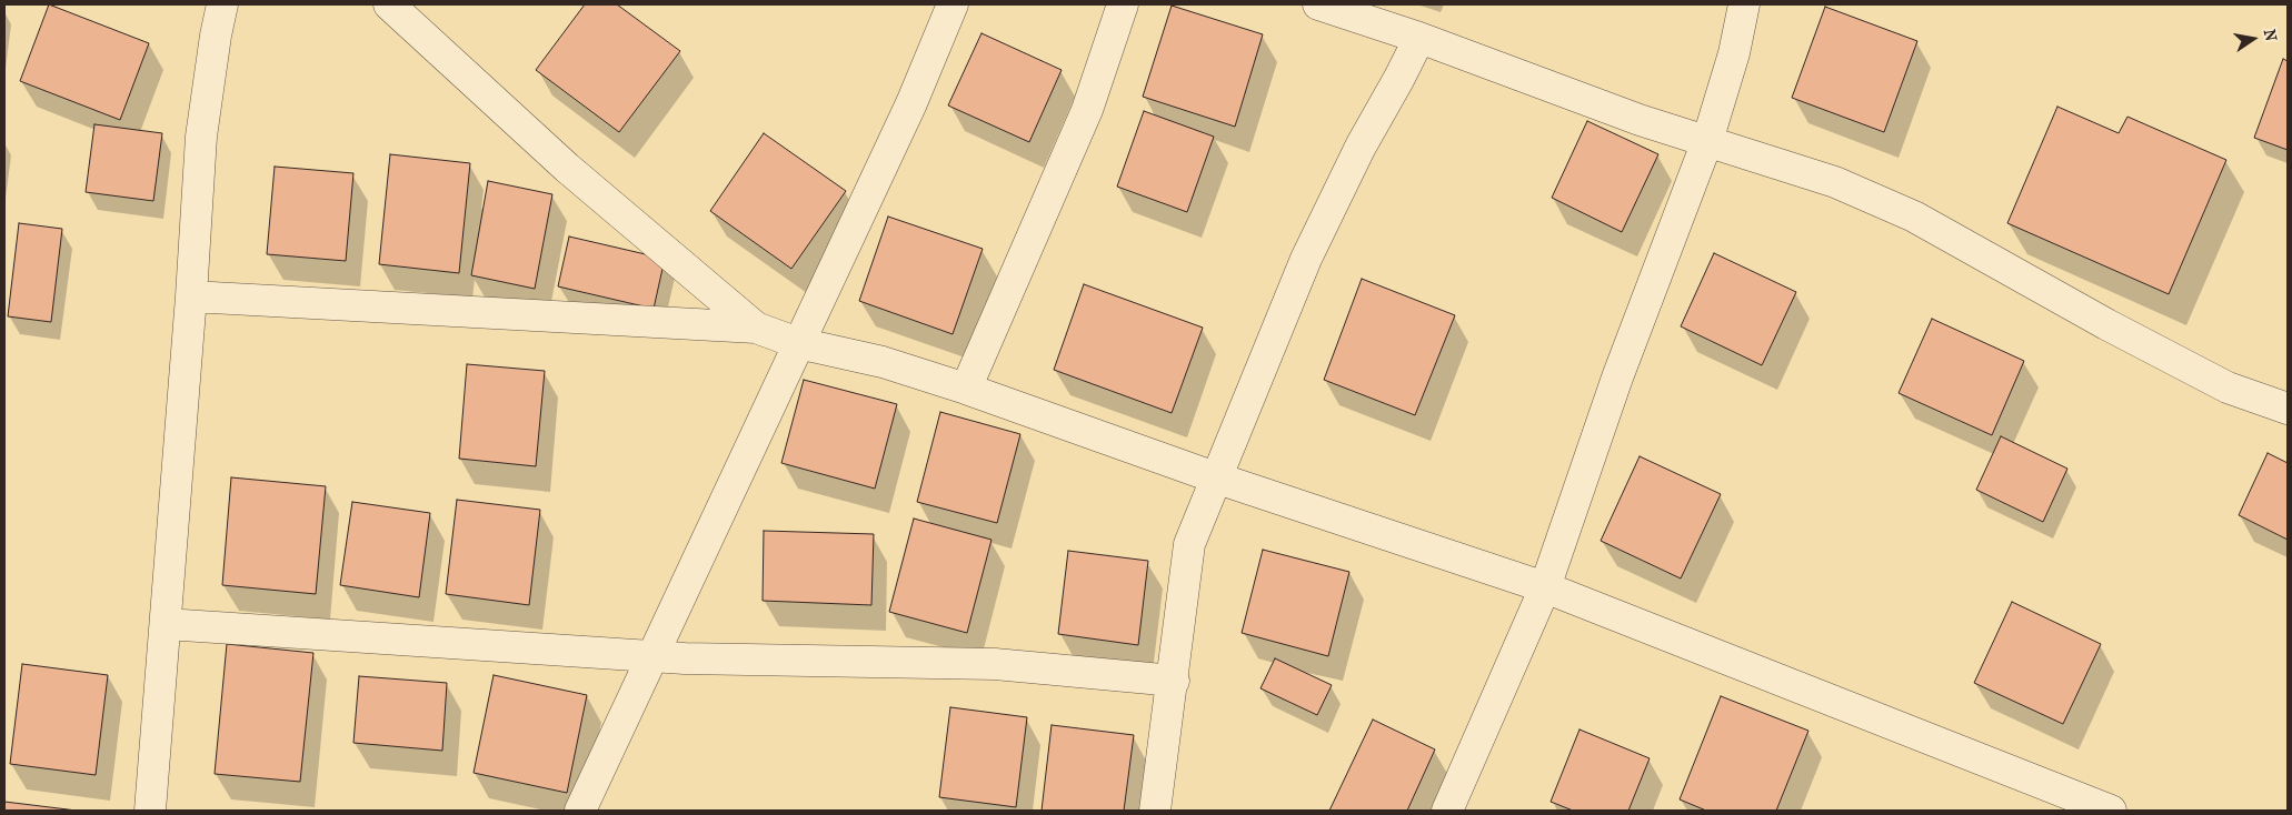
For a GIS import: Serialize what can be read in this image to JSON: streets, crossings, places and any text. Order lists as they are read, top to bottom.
{
  "north": "right"
}
